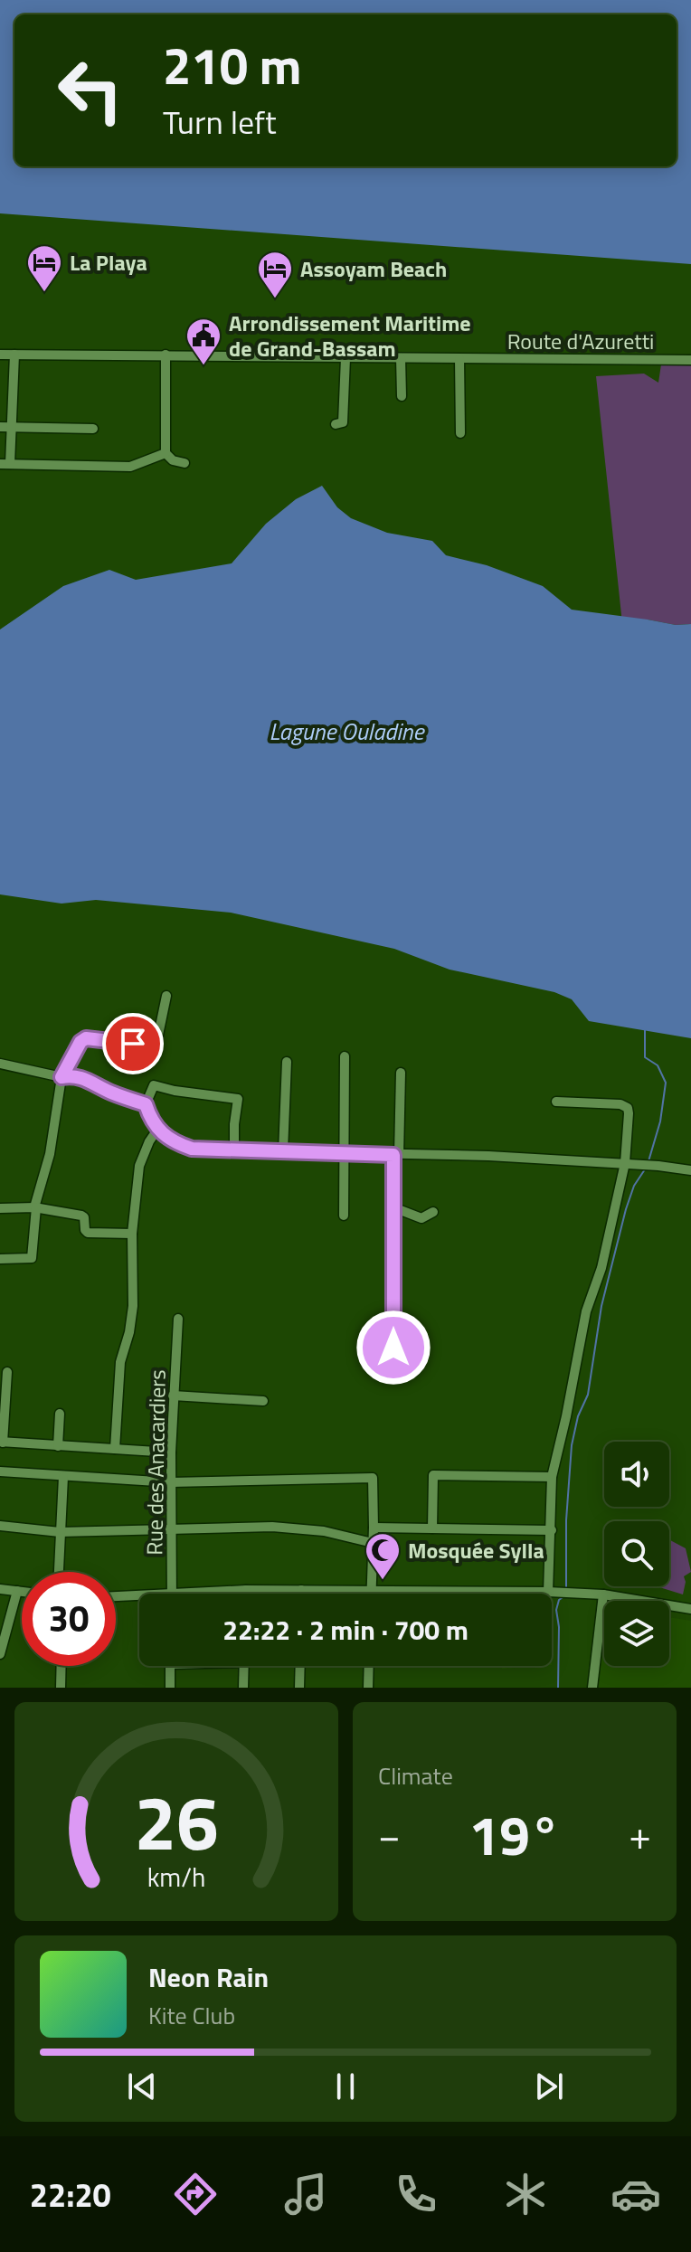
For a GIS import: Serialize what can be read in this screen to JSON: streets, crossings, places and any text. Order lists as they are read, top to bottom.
{
  "streets": {
    "street": ["Route d'Azuretti", "Rue des Anacardiers"]
  },
  "water": ["Lagune Ouladine"],
  "places": {
    "hotel": ["La Playa", "Assoyam Beach"],
    "public building": ["Arrondissement Maritime de Grand-Bassam"],
    "mosque": ["Mosquée Sylla"]
  },
  "page": {
    "turn": ["210 m", "Turn left"],
    "limit": "30",
    "trip": "22:22 · 2 min · 700 m",
    "tile": "Climate",
    "heat": ["−", "19°", "+"],
    "song": ["Neon Rain", "Kite Club"],
    "tabs": "22:20",
    "gauge": ["26", "km/h"]
  }
}
